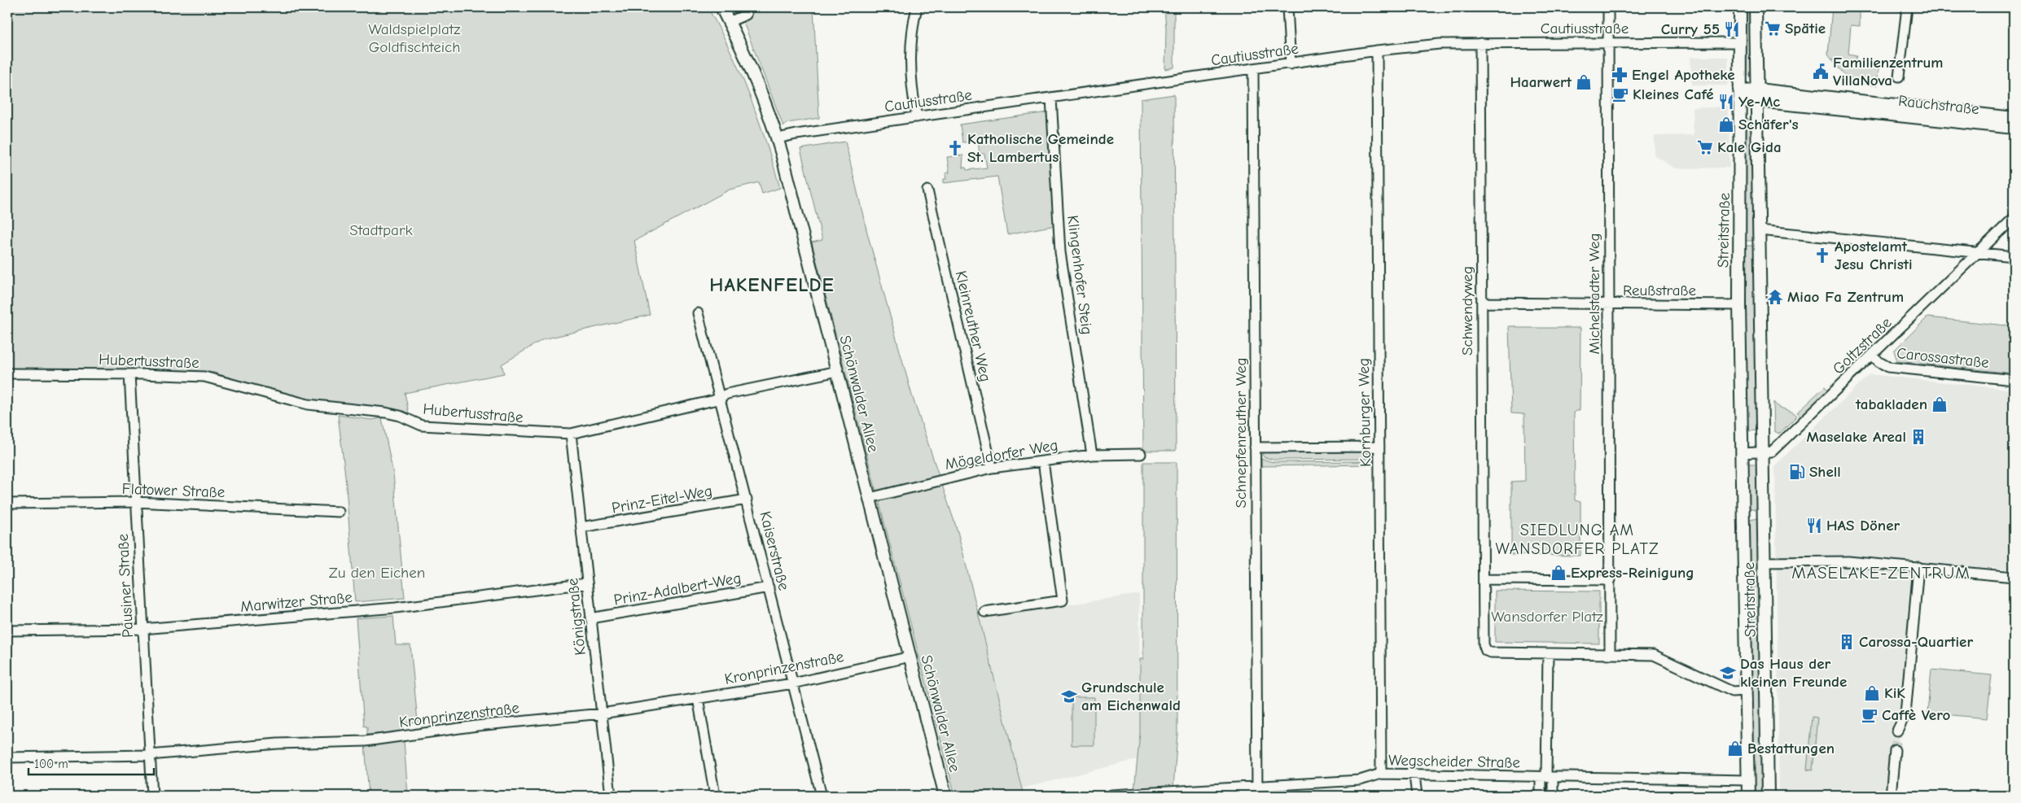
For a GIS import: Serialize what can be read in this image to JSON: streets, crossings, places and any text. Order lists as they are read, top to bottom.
{
  "streets": {
    "main road": ["Rauchstraße", "Streitstraße", "Schönwalder Allee"],
    "street": [
      "Cautiusstraße",
      "Klingenhofer Steig",
      "Reußstraße",
      "Michelstadter Weg",
      "Schwendyweg",
      "Kleinreuther Weg",
      "Goltzstraße",
      "Carossastraße",
      "Hubertusstraße",
      "Kornburger Weg",
      "Schnepfenreuther Weg",
      "Mögeldorfer Weg",
      "Flatower Straße",
      "Prinz-Eitel-Weg",
      "Kaiserstraße",
      "Pausiner Straße",
      "Prinz-Adalbert-Weg",
      "Marwitzer Straße",
      "Königstraße",
      "Kronprinzenstraße",
      "Wegscheider Straße"
    ]
  },
  "crossings": [
    ["Cautiusstraße", "Streitstraße"],
    ["Cautiusstraße", "Klingenhofer Steig"],
    ["Cautiusstraße", "Michelstadter Weg"],
    ["Cautiusstraße", "Schwendyweg"],
    ["Cautiusstraße", "Schönwalder Allee"],
    ["Cautiusstraße", "Kornburger Weg"],
    ["Cautiusstraße", "Schnepfenreuther Weg"],
    ["Rauchstraße", "Streitstraße"],
    ["Streitstraße", "Reußstraße"],
    ["Streitstraße", "Goltzstraße"],
    ["Streitstraße", "Wegscheider Straße"],
    ["Klingenhofer Steig", "Mögeldorfer Weg"],
    ["Reußstraße", "Michelstadter Weg"],
    ["Reußstraße", "Schwendyweg"],
    ["Kleinreuther Weg", "Mögeldorfer Weg"],
    ["Goltzstraße", "Carossastraße"],
    ["Hubertusstraße", "Schönwalder Allee"],
    ["Hubertusstraße", "Kaiserstraße"],
    ["Hubertusstraße", "Pausiner Straße"],
    ["Hubertusstraße", "Königstraße"],
    ["Schönwalder Allee", "Mögeldorfer Weg"],
    ["Schönwalder Allee", "Kronprinzenstraße"],
    ["Kornburger Weg", "Wegscheider Straße"],
    ["Schnepfenreuther Weg", "Wegscheider Straße"],
    ["Flatower Straße", "Pausiner Straße"],
    ["Prinz-Eitel-Weg", "Kaiserstraße"],
    ["Prinz-Eitel-Weg", "Königstraße"],
    ["Kaiserstraße", "Prinz-Adalbert-Weg"],
    ["Kaiserstraße", "Kronprinzenstraße"],
    ["Pausiner Straße", "Marwitzer Straße"],
    ["Pausiner Straße", "Kronprinzenstraße"],
    ["Prinz-Adalbert-Weg", "Königstraße"],
    ["Marwitzer Straße", "Königstraße"],
    ["Königstraße", "Kronprinzenstraße"]
  ],
  "districts": ["HAKENFELDE", "SIEDLUNG AM WANSDORFER PLATZ", "MASELAKE-ZENTRUM"],
  "parks": [
    "Waldspielplatz Goldfischteich",
    "Stadtpark",
    "Zu den Eichen",
    "Wansdorfer Platz"
  ],
  "places": {
    "supermarket": ["Spätie", "Kale Gida"],
    "restaurant": ["Curry 55", "Ye-Mc", "HAS Döner"],
    "public building": ["Familienzentrum VillaNova"],
    "pharmacy": ["Engel Apotheke"],
    "shop": [
      "Haarwert",
      "Schäfer's",
      "tabakladen",
      "Express-Reinigung",
      "KiK",
      "Bestattungen"
    ],
    "cafe": ["Kleines Café", "Caffè Vero"],
    "church": ["Katholische Gemeinde St. Lambertus", "Apostelamt Jesu Christi"],
    "temple": ["Miao Fa Zentrum"],
    "building": ["Maselake Areal", "Carossa-Quartier"],
    "fuel station": ["Shell"],
    "school or university": ["Das Haus der kleinen Freunde", "Grundschule am Eichenwald"]
  },
  "scale_bar": "100 m"
}
